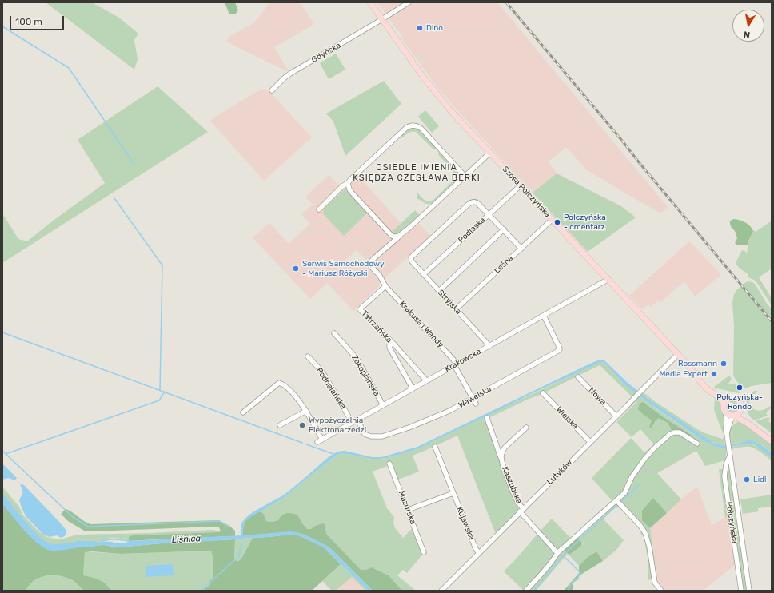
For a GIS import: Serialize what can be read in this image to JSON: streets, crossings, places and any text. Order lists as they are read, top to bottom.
{
  "streets": {
    "main road": ["Szosa Połczyńska"],
    "street": [
      "Gdyńska",
      "Podlaska",
      "Leśna",
      "Stryjska",
      "Krakusa i Wandy",
      "Tatrzańska",
      "Krakowska",
      "Zakopiańska",
      "Podhalańska",
      "Nowa",
      "Wawelska",
      "Wiejska",
      "Lutyków",
      "Kaszubska",
      "Mazurska",
      "Połczyńska",
      "Kujawska"
    ]
  },
  "crossings": [
    ["Gdyńska", "Szosa Połczyńska"],
    ["Szosa Połczyńska", "Podlaska"],
    ["Szosa Połczyńska", "Leśna"],
    ["Szosa Połczyńska", "Krakowska"],
    ["Szosa Połczyńska", "Lutyków"],
    ["Szosa Połczyńska", "Połczyńska"],
    ["Podlaska", "Stryjska"],
    ["Leśna", "Stryjska"],
    ["Stryjska", "Krakowska"],
    ["Krakusa i Wandy", "Tatrzańska"],
    ["Krakusa i Wandy", "Krakowska"],
    ["Krakusa i Wandy", "Wawelska"],
    ["Tatrzańska", "Krakowska"],
    ["Krakowska", "Zakopiańska"],
    ["Krakowska", "Podhalańska"],
    ["Krakowska", "Wawelska"],
    ["Nowa", "Lutyków"],
    ["Wiejska", "Lutyków"],
    ["Lutyków", "Kaszubska"],
    ["Lutyków", "Kujawska"]
  ],
  "districts": ["OSIEDLE IMIENIA KSIĘDZA CZESŁAWA BERKI"],
  "water": ["Liśnica"],
  "places": [
    "Dino",
    "Połczyńska - cmentarz",
    "Serwis Samochodowy - Mariusz Różycki",
    "Rossmann",
    "Media Expert",
    "Połczyńska- Rondo",
    "Wypożyczalnia Elektronarzędzi",
    "Lidl"
  ],
  "scale_bar": "100 m",
  "north": "bottom"
}
